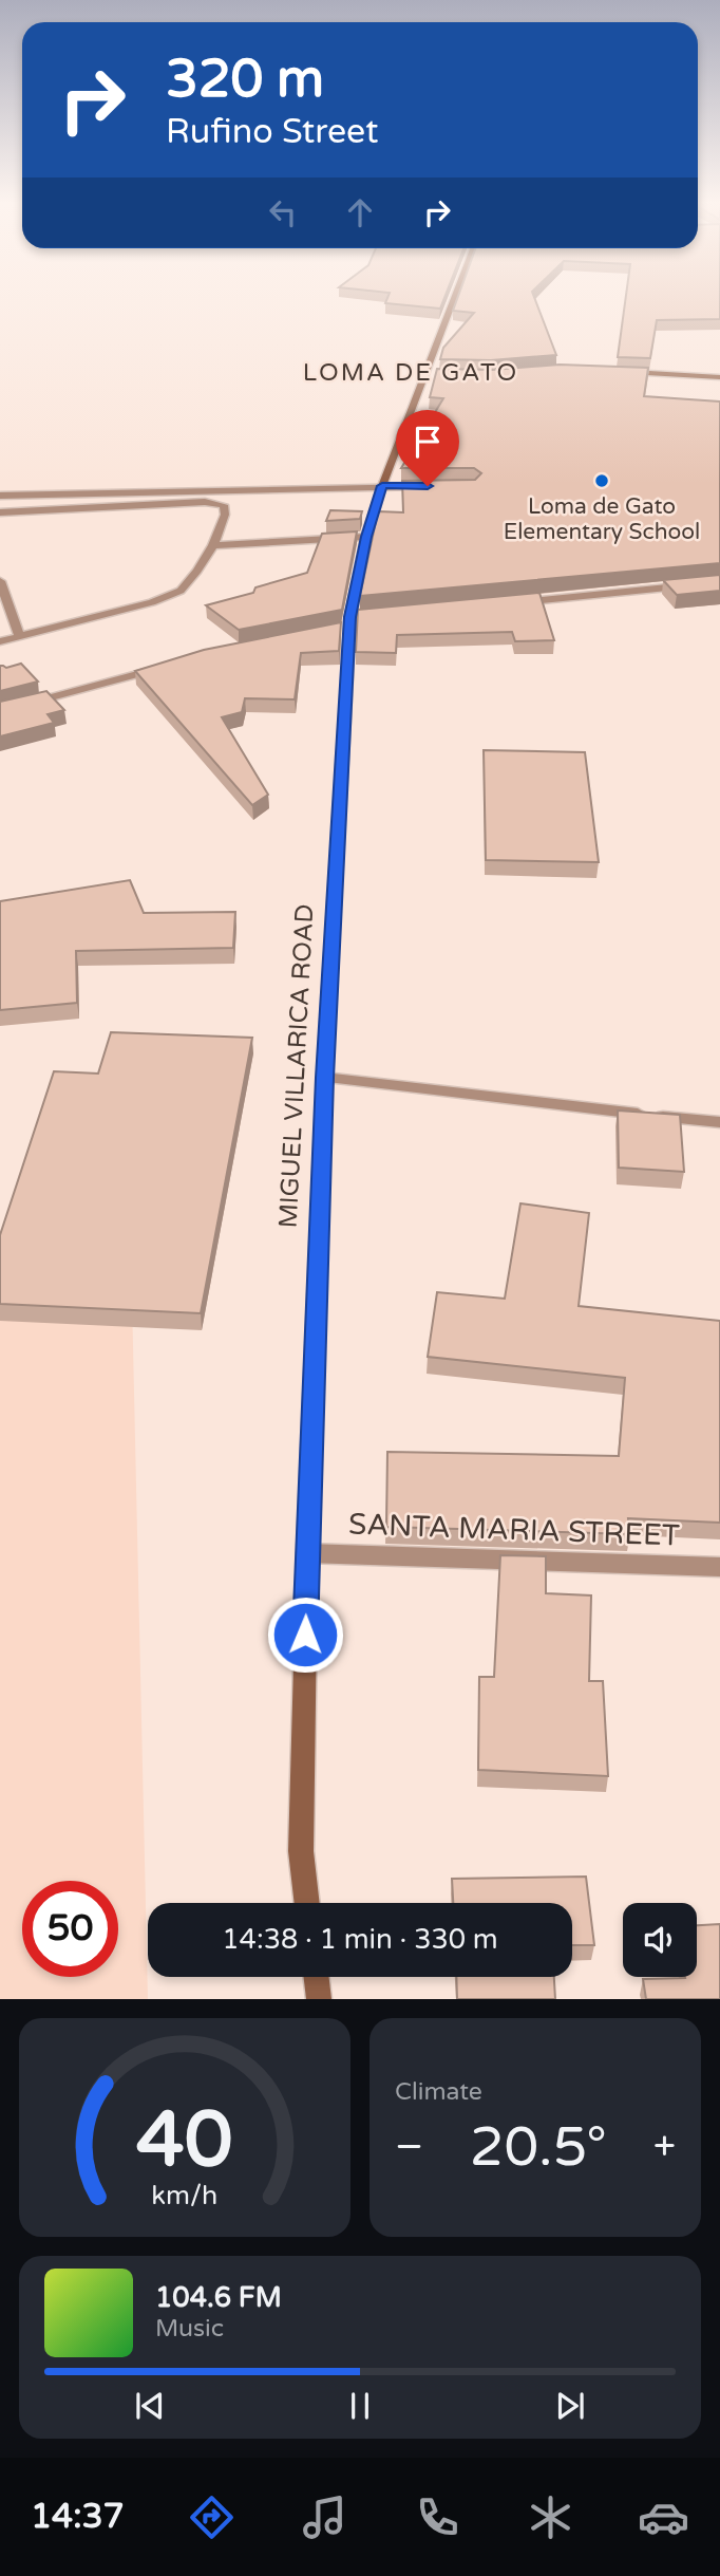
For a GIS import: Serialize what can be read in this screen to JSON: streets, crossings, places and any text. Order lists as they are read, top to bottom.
{
  "streets": {
    "main road": ["MIGUEL VILLARICA ROAD"],
    "street": ["SANTA MARIA STREET"]
  },
  "crossings": [
    ["MIGUEL VILLARICA ROAD", "SANTA MARIA STREET"]
  ],
  "districts": ["LOMA DE GATO"],
  "places": ["Loma de Gato Elementary School"],
  "page": {
    "turn": ["320 m", "Rufino Street"],
    "limit": "50",
    "trip": "14:38 · 1 min · 330 m",
    "tile": "Climate",
    "heat": ["−", "20.5°", "+"],
    "song": ["104.6 FM", "Music"],
    "tabs": "14:37",
    "gauge": ["40", "km/h"]
  }
}
